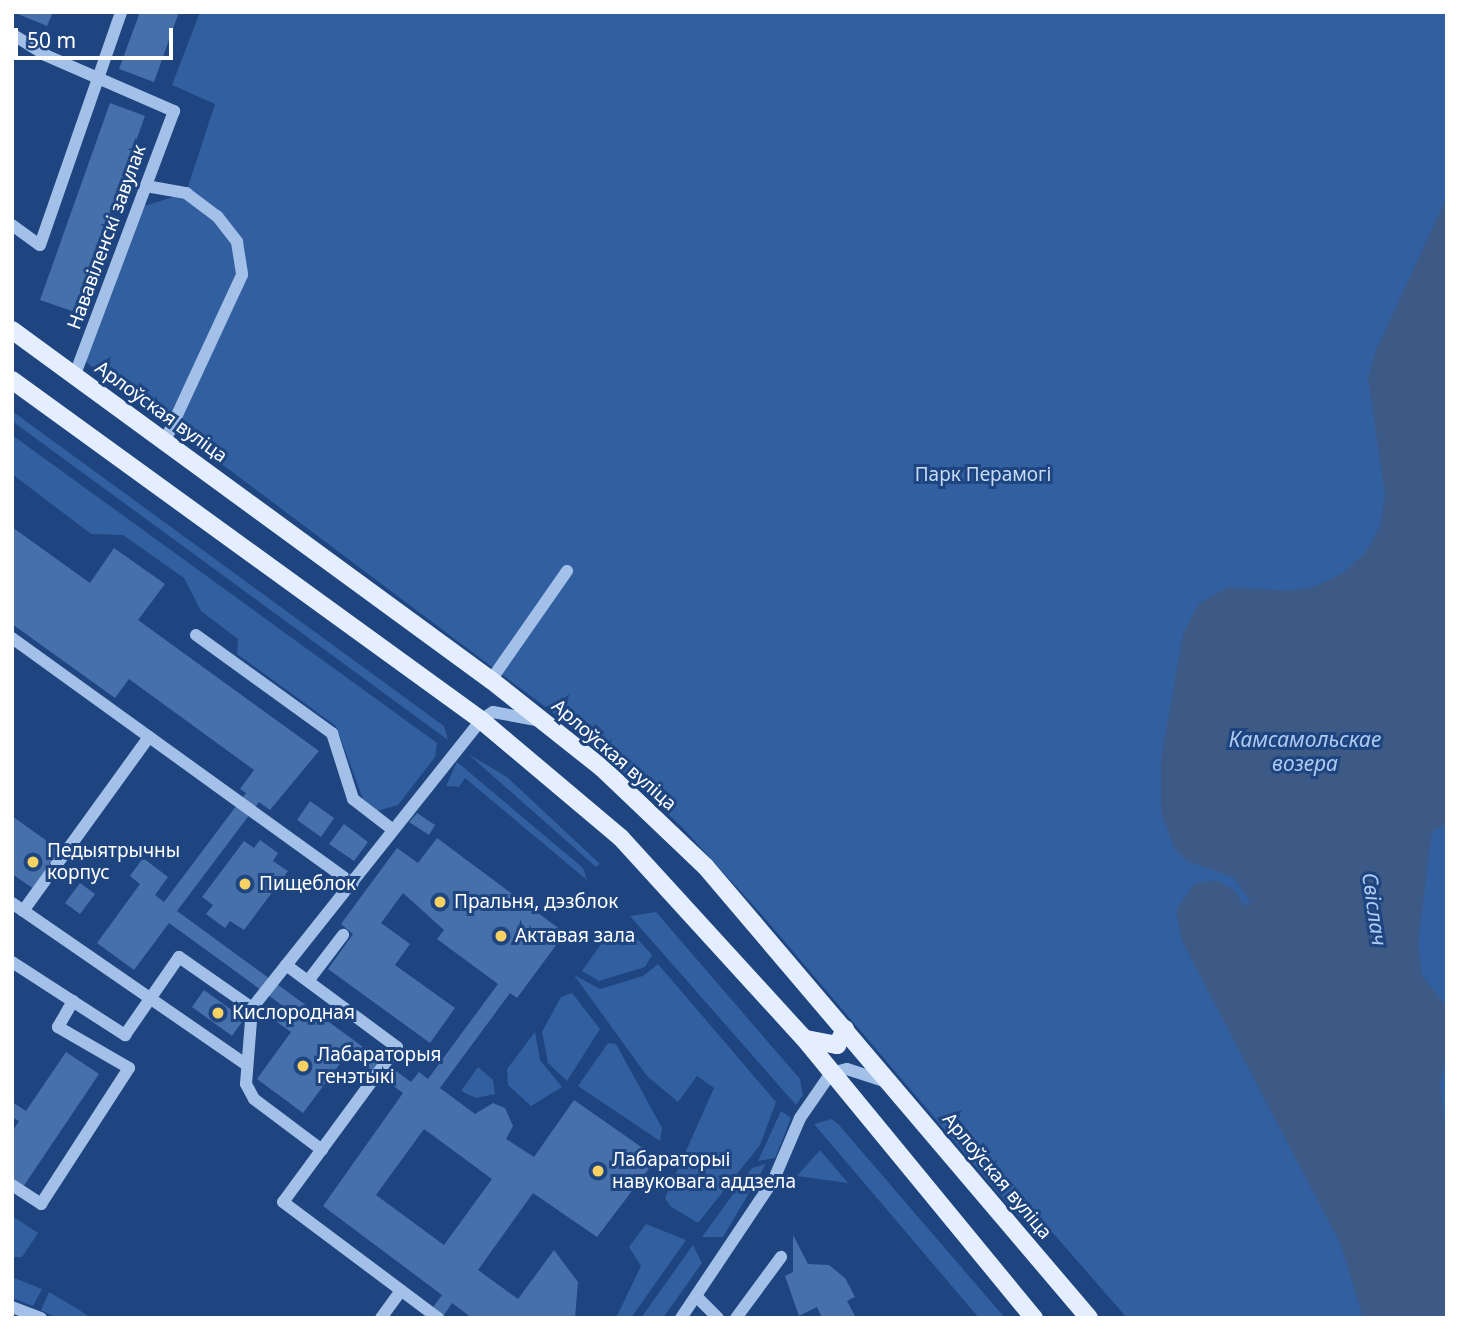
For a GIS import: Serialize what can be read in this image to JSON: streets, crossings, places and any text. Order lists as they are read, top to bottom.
{
  "streets": {
    "main road": ["Арлоўская вуліца"],
    "street": ["Нававіленскі завулак"]
  },
  "crossings": [
    ["Нававіленскі завулак", "Арлоўская вуліца"]
  ],
  "water": ["Камсамольскае возера", "Свіслач"],
  "parks": ["Парк Перамогі"],
  "places": [
    "Педыятрычны корпус",
    "Пищеблок",
    "Пральня, дэзблок",
    "Актавая зала",
    "Кислородная",
    "Лабараторыя генэтыкі",
    "Лабараторыі навуковага аддзела"
  ],
  "scale_bar": "50 m"
}
